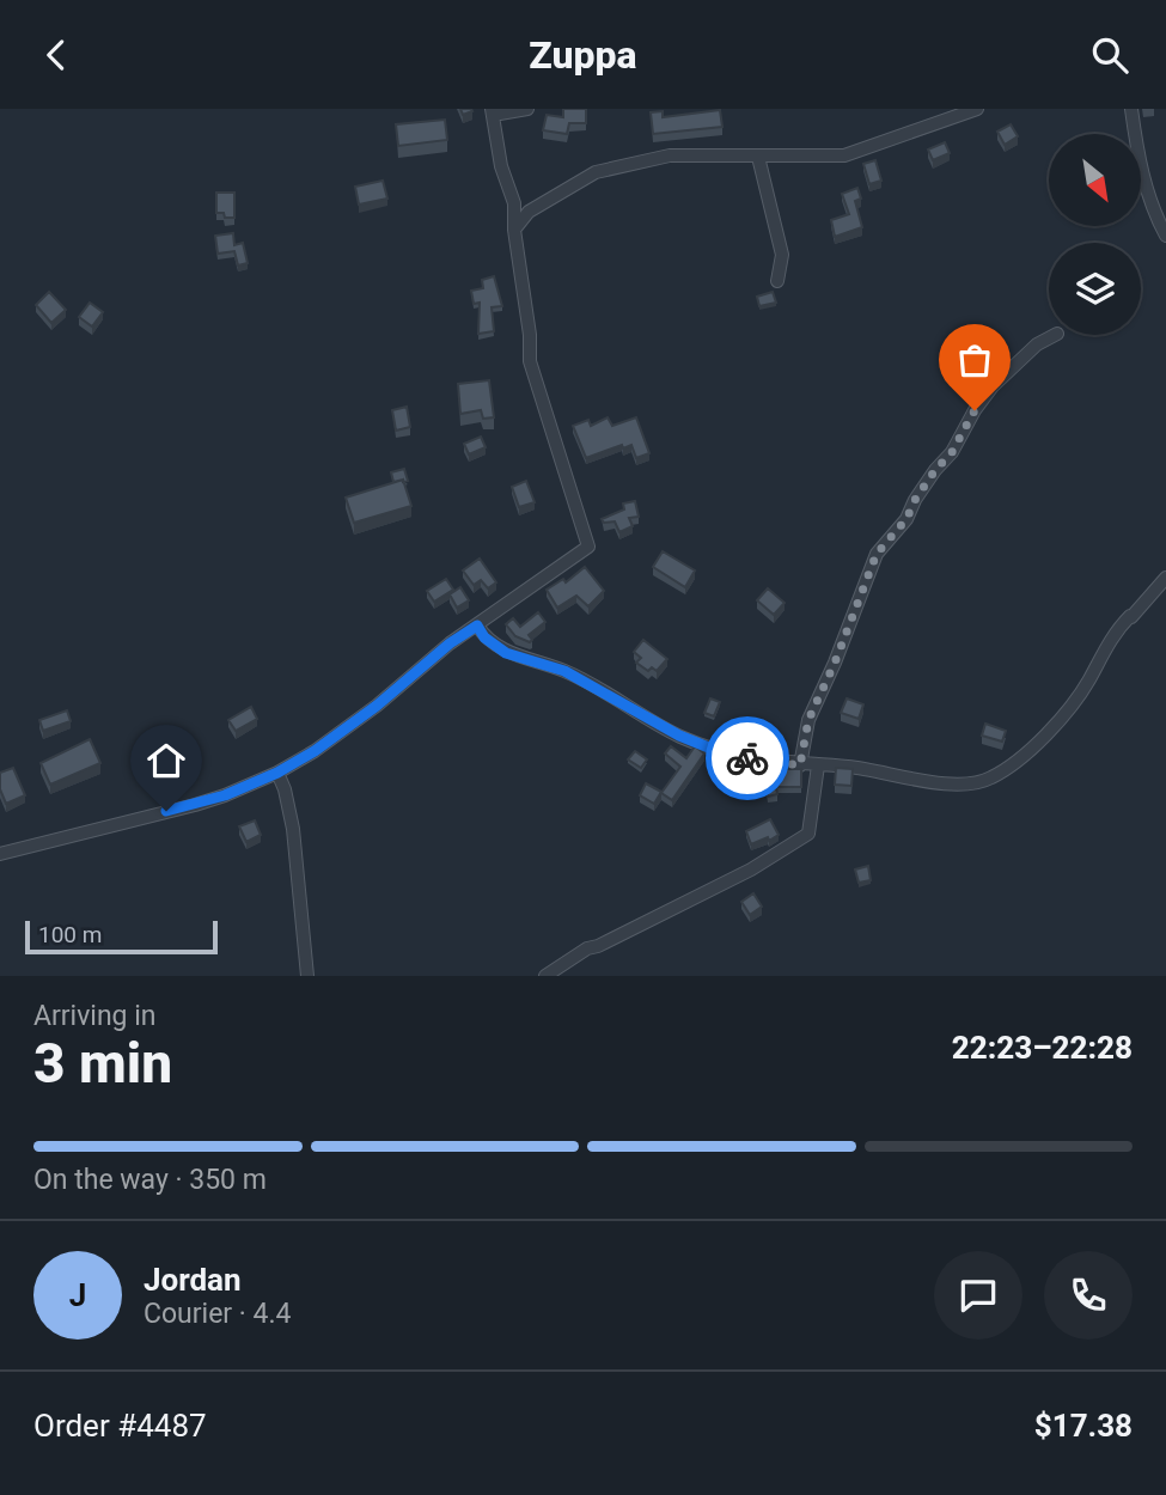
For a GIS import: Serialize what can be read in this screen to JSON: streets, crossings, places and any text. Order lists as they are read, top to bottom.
{
  "scale_bar": "100 m",
  "north": "bottom right",
  "page": {
    "header": "Zuppa",
    "scale": "100 m",
    "heading": ["3 min", "Arriving in", "22:23–22:28"],
    "panel": [
      "Jordan",
      "Courier · 4.4",
      "Order #4487",
      "$17.38"
    ],
    "bar": "On the way · 350 m",
    "round": "J"
  }
}
